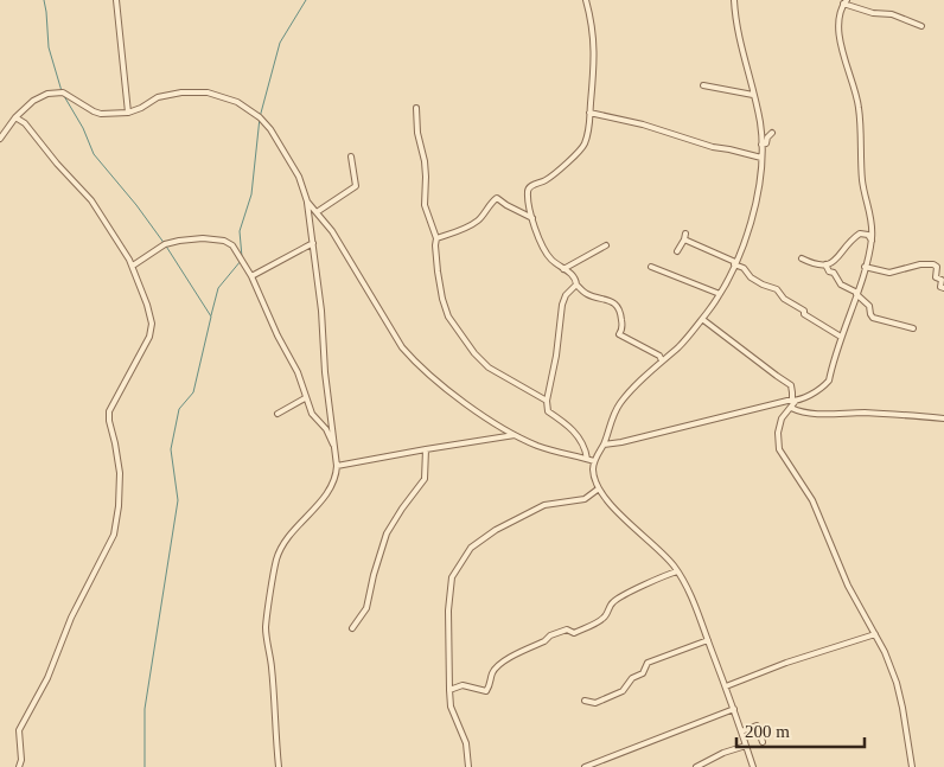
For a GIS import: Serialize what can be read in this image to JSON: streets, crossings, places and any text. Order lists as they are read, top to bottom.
{
  "scale_bar": "200 m"
}
